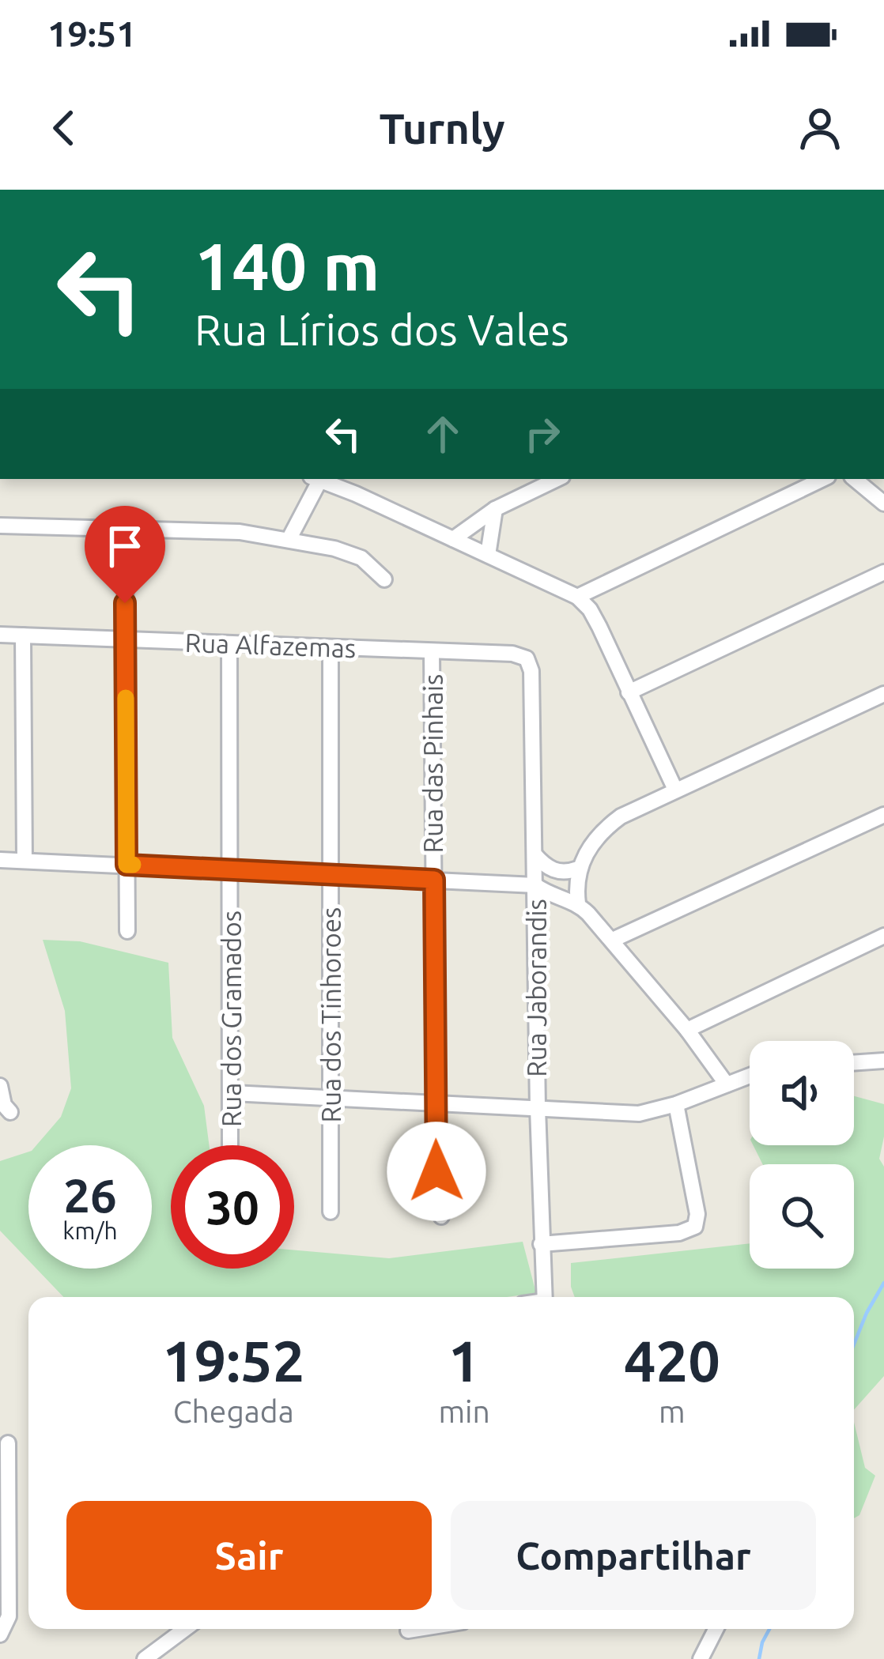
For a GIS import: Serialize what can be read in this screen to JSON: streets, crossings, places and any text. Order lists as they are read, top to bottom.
{
  "streets": {
    "street": [
      "Rua Alfazemas",
      "Rua das Pinhais",
      "Rua Jaborandis",
      "Rua dos Tinhoroes",
      "Rua dos Gramados"
    ]
  },
  "crossings": [
    ["Rua Alfazemas", "Rua das Pinhais"],
    ["Rua Alfazemas", "Rua Jaborandis"],
    ["Rua Alfazemas", "Rua dos Tinhoroes"],
    ["Rua Alfazemas", "Rua dos Gramados"]
  ],
  "page": {
    "status": "19:51",
    "header": "Turnly",
    "turn": ["140 m", "Rua Lírios dos Vales"],
    "speed": "26 km/h",
    "limit": "30",
    "eta": [
      "19:52",
      "Chegada",
      "1",
      "min",
      "420",
      "m"
    ],
    "buttons": ["Sair", "Compartilhar"]
  }
}
